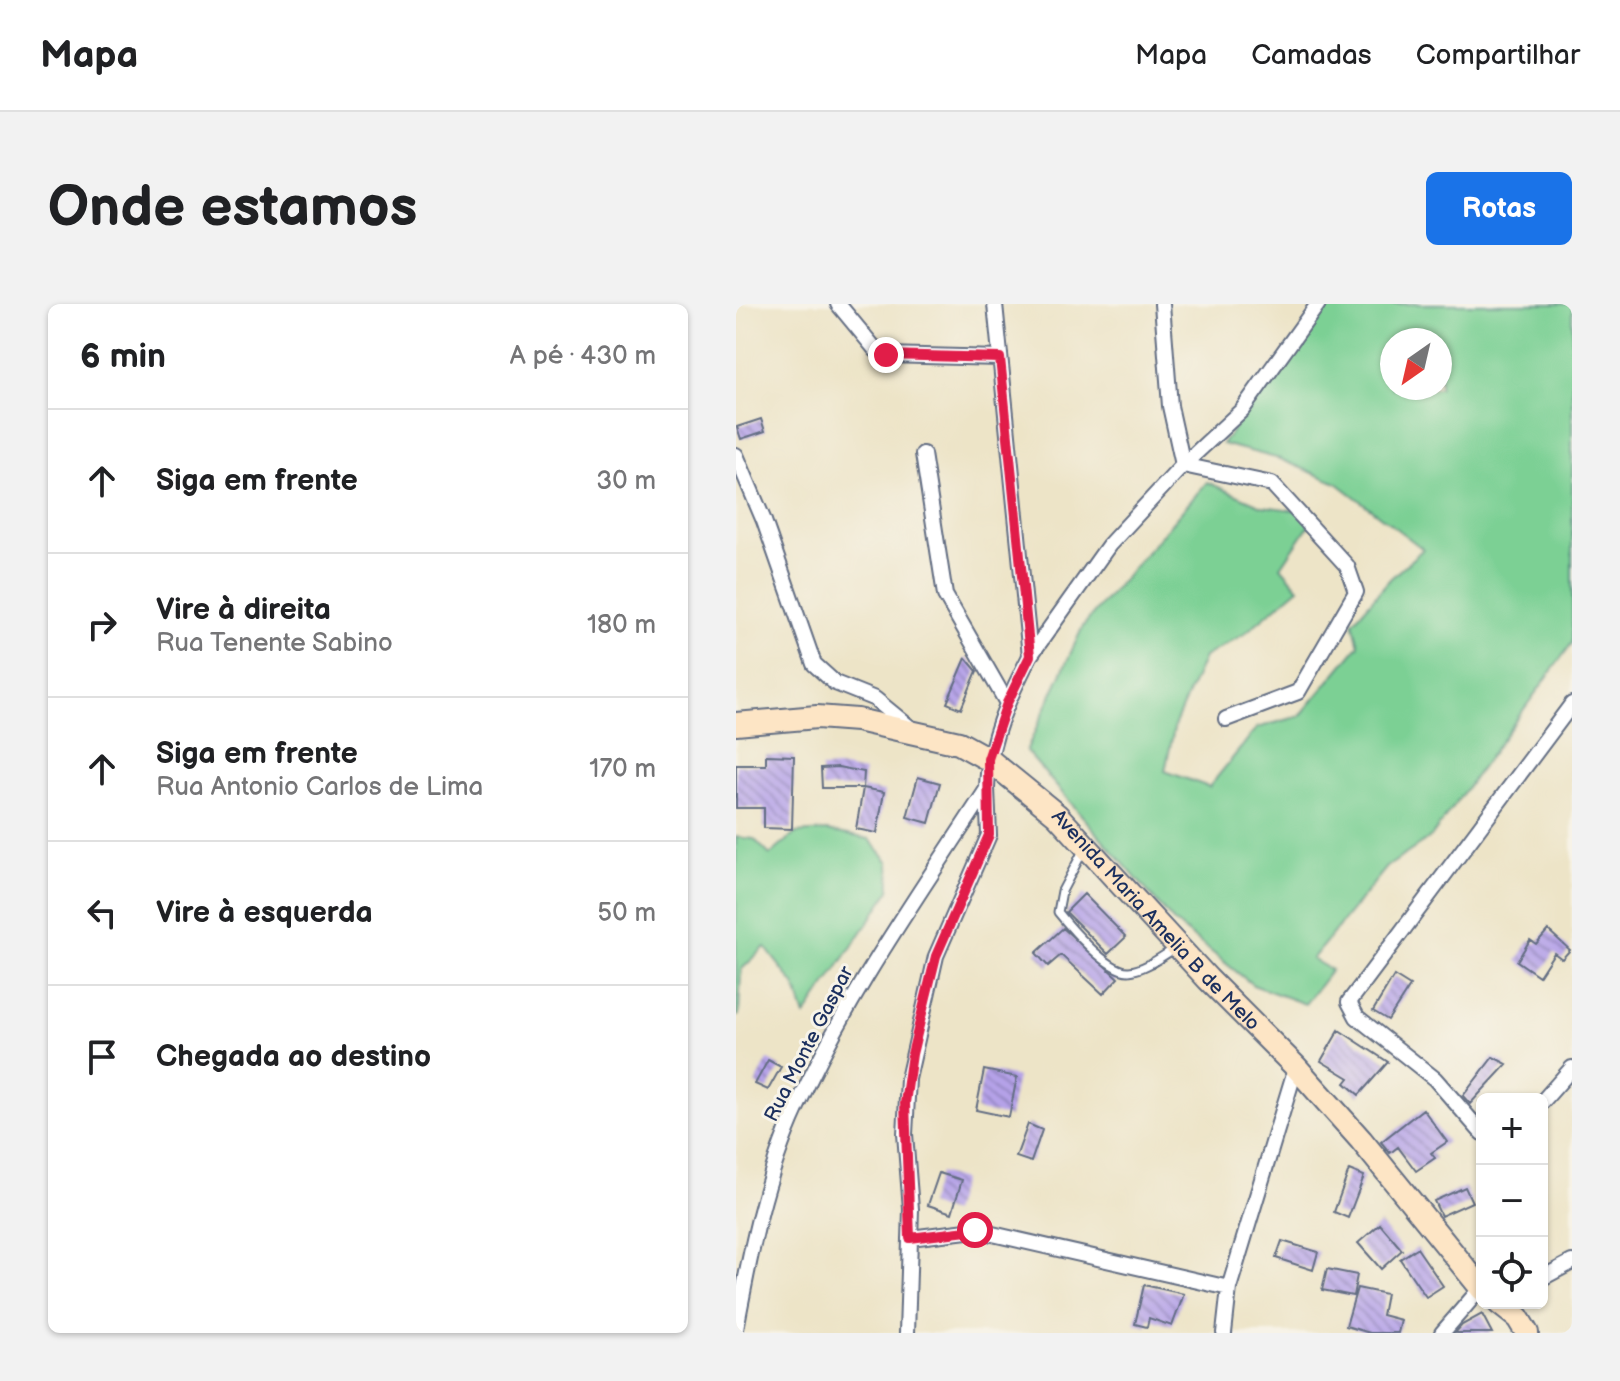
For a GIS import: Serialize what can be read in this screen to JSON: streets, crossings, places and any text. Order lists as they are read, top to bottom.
{
  "streets": {
    "street": ["Avenida Maria Amelia B de Melo", "Rua Monte Gaspar"]
  },
  "north": "bottom left",
  "page": {
    "header": "Mapa",
    "nav": ["Mapa", "Camadas", "Compartilhar"],
    "buttons": "Rotas",
    "title": "Onde estamos",
    "heading": ["6 min", "A pé · 430 m"],
    "list": [
      ["Siga em frente", "30 m"],
      ["Vire à direita", "Rua Tenente Sabino", "180 m"],
      ["Siga em frente", "Rua Antonio Carlos de Lima", "170 m"],
      ["Vire à esquerda", "50 m"],
      "Chegada ao destino"
    ],
    "map_buttons": ["+", "−"]
  }
}
